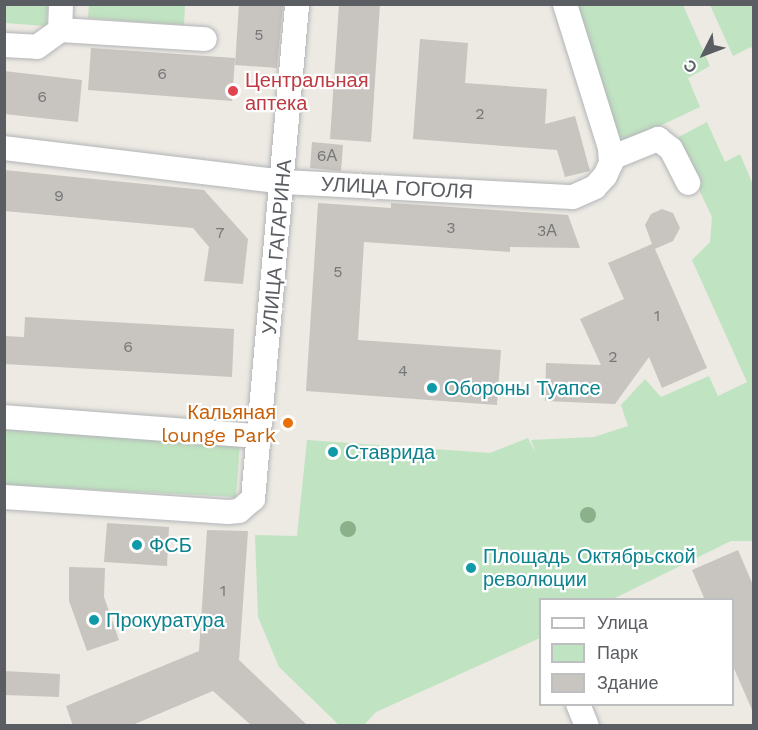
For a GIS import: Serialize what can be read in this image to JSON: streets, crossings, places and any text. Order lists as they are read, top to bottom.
{
  "streets": {
    "street": ["УЛИЦА ГОГОЛЯ", "УЛИЦА ГАГАРИНА"]
  },
  "crossings": [
    ["УЛИЦА ГОГОЛЯ", "УЛИЦА ГАГАРИНА"]
  ],
  "places": [
    "Центральная аптека",
    "Обороны Туапсе",
    "Кальяная lounge Park",
    "Ставрида",
    "ФСБ",
    "Площадь Октябрьской революции",
    "Прокуратура"
  ],
  "house_numbers": [
    "5",
    "6",
    "6",
    "2",
    "6А",
    "9",
    "3",
    "3А",
    "7",
    "5",
    "1",
    "6",
    "2",
    "4",
    "1"
  ],
  "legend": ["Улица", "Парк", "Здание"],
  "north": "bottom left"
}
